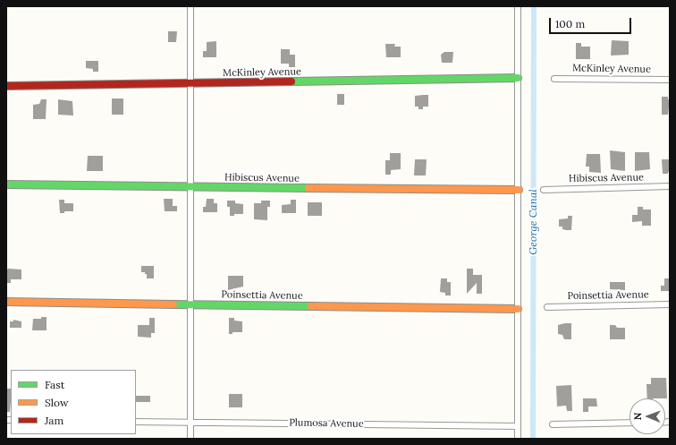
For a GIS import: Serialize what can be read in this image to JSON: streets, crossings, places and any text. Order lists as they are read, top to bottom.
{
  "streets": {
    "street": [
      "McKinley Avenue",
      "Hibiscus Avenue",
      "Poinsettia Avenue",
      "Plumosa Avenue"
    ]
  },
  "water": ["George Canal"],
  "legend": ["Fast", "Slow", "Jam"],
  "scale_bar": "100 m",
  "north": "left"
}
